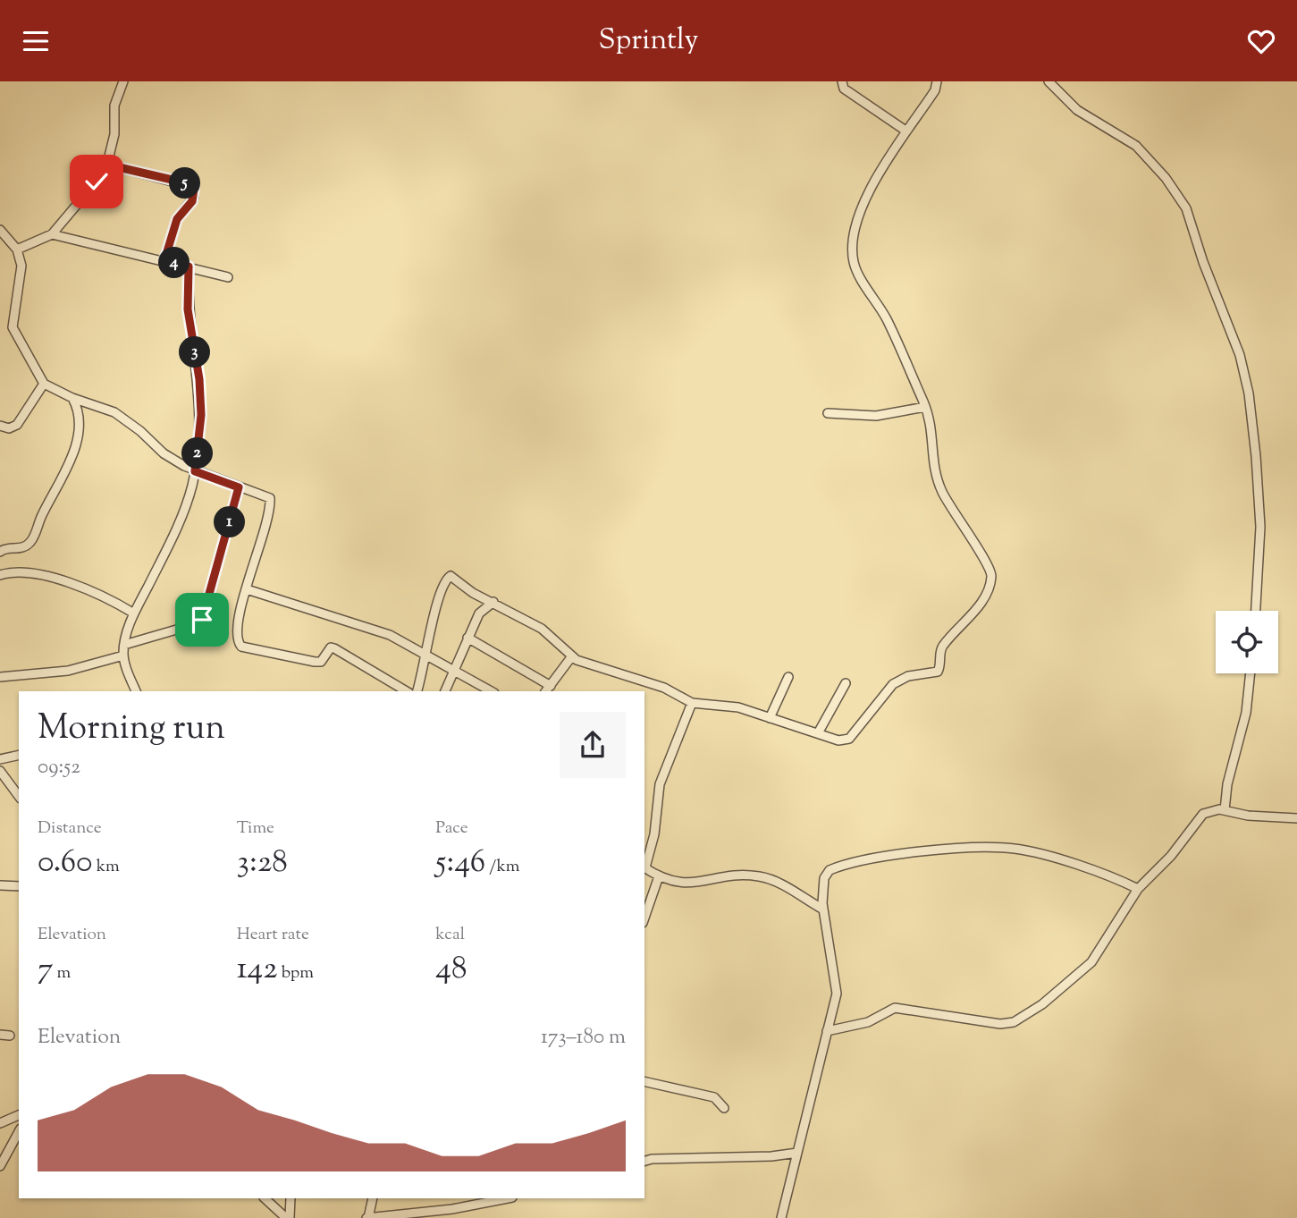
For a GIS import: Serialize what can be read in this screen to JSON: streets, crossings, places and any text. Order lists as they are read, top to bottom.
{
  "page": {
    "header": "Sprintly",
    "pins": [
      "5",
      "4",
      "3",
      "2",
      "1"
    ],
    "heading": ["Morning run", "09:52"],
    "stats": [
      ["Distance", "0.60 km"],
      ["Time", "3:28"],
      ["Pace", "5:46 /km"],
      ["Elevation", "7 m"],
      ["Heart rate", "142 bpm"],
      ["kcal", "48"]
    ],
    "chart": ["Elevation", "173–180 m"]
  }
}
